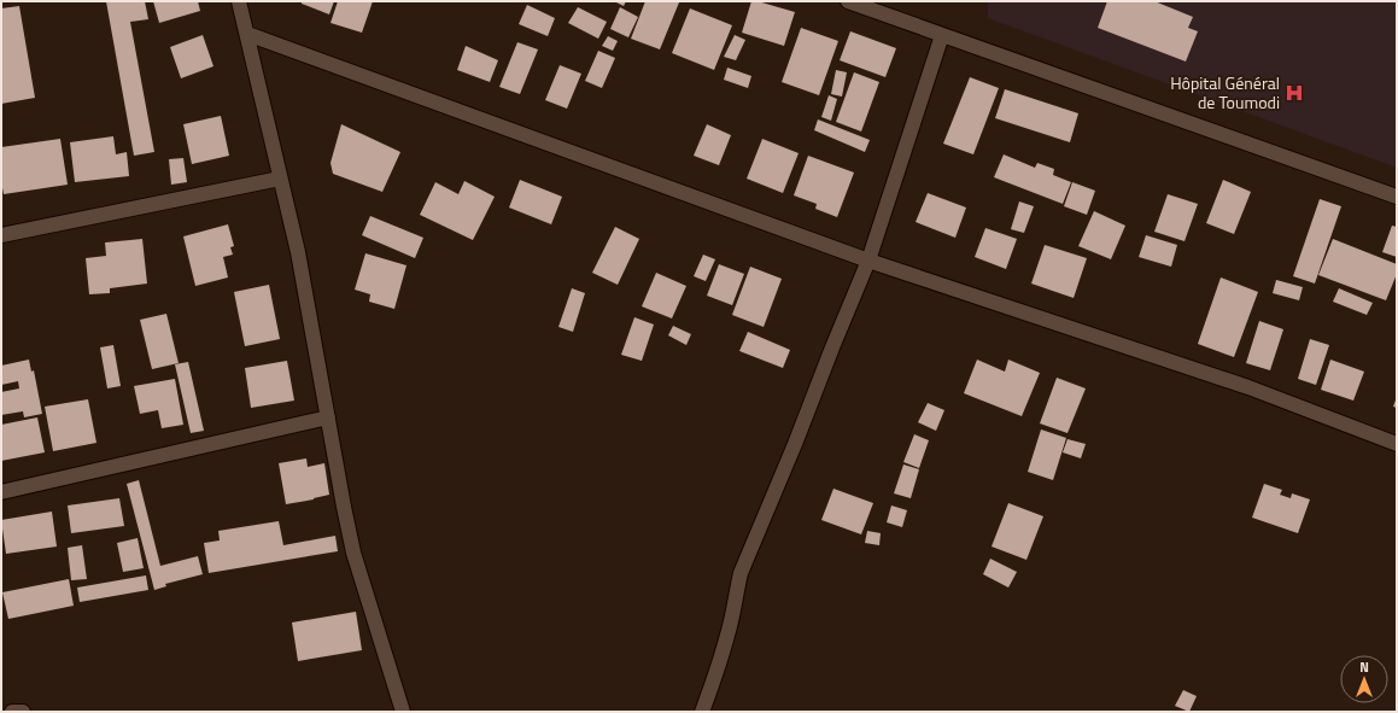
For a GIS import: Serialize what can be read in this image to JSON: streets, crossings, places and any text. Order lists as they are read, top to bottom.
{
  "places": {
    "hospital": ["Hôpital Général de Toumodi"]
  },
  "north": "top"
}
